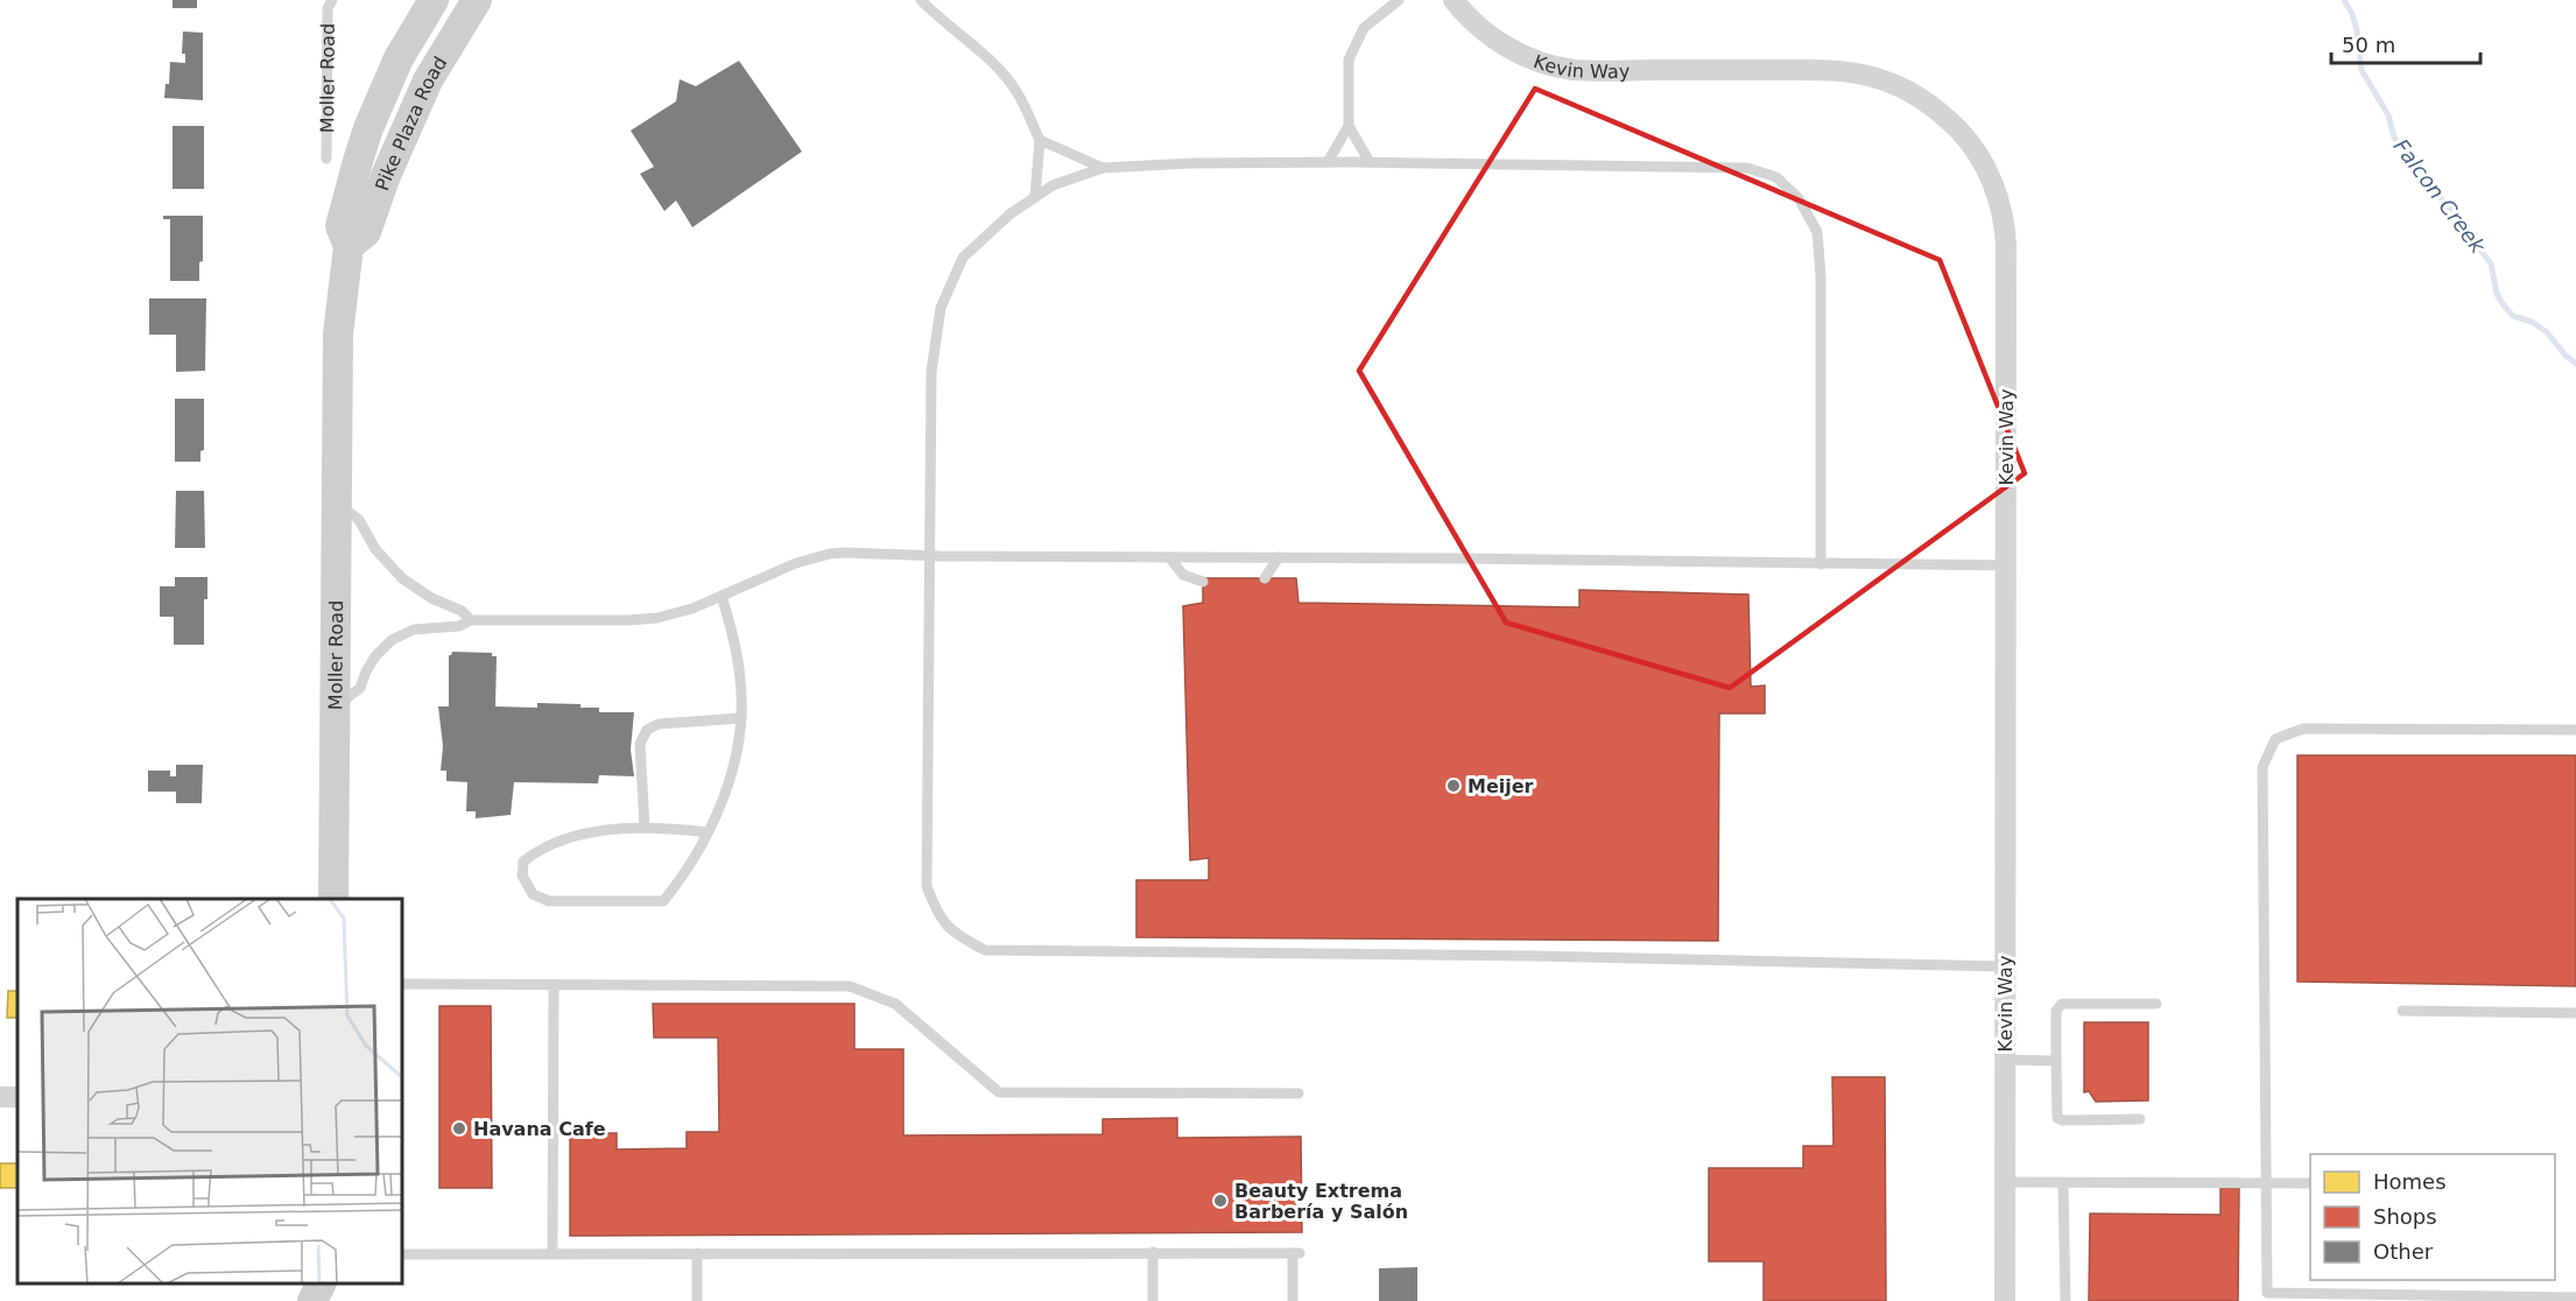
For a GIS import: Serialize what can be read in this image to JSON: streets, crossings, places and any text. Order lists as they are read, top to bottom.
{
  "streets": {
    "main road": ["Moller Road", "Pike Plaza Road"],
    "street": ["Kevin Way"]
  },
  "crossings": [
    ["Moller Road", "Pike Plaza Road"]
  ],
  "water": ["Falcon Creek"],
  "places": ["Meijer", "Havana Cafe", "Beauty Extrema Barbería y Salón"],
  "legend": ["Homes", "Shops", "Other"],
  "scale_bar": "50 m"
}
